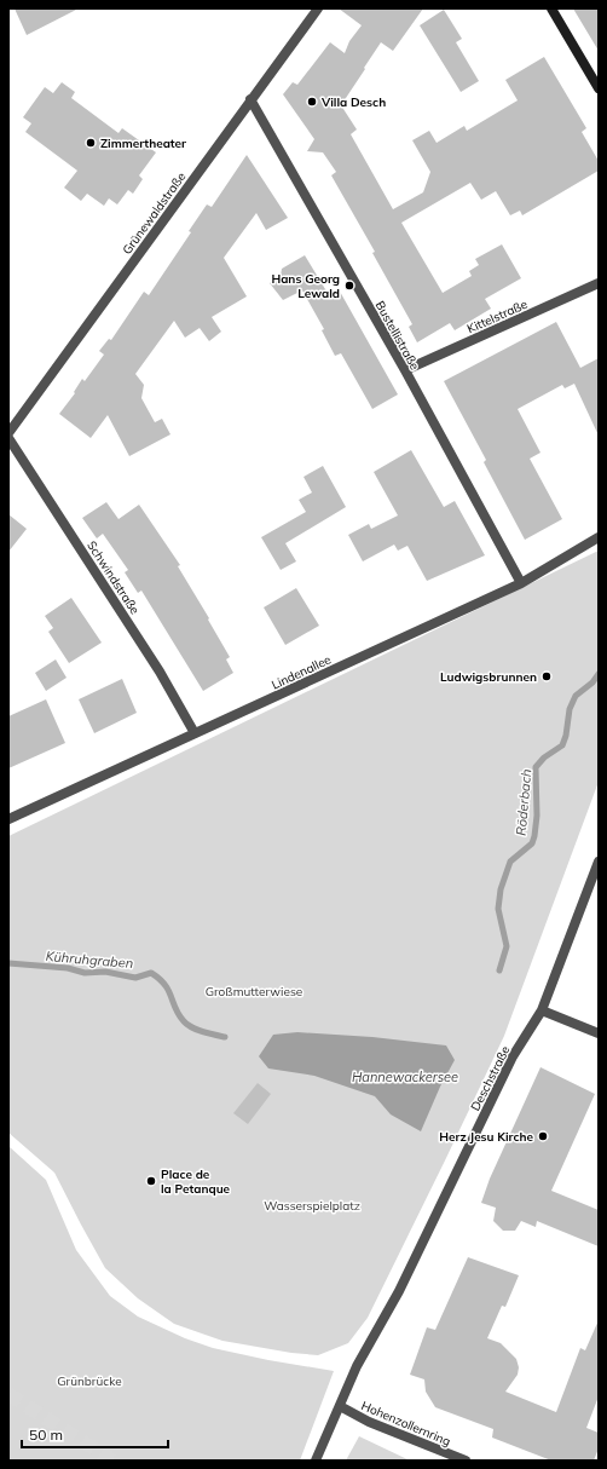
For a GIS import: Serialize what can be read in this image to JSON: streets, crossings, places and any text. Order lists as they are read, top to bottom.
{
  "streets": {
    "street": [
      "Grünewaldstraße",
      "Kittelstraße",
      "Bustellistraße",
      "Schwindstraße",
      "Lindenallee",
      "Deschstraße",
      "Hohenzollernring"
    ]
  },
  "crossings": [
    ["Grünewaldstraße", "Bustellistraße"],
    ["Kittelstraße", "Bustellistraße"],
    ["Bustellistraße", "Lindenallee"],
    ["Schwindstraße", "Lindenallee"],
    ["Deschstraße", "Hohenzollernring"]
  ],
  "water": ["Röderbach", "Kühruhgraben", "Hannewackersee"],
  "parks": ["Großmutterwiese", "Wasserspielplatz", "Grünbrücke"],
  "places": [
    "Villa Desch",
    "Zimmertheater",
    "Hans Georg Lewald",
    "Ludwigsbrunnen",
    "Herz Jesu Kirche",
    "Place de la Petanque"
  ],
  "scale_bar": "50 m"
}
